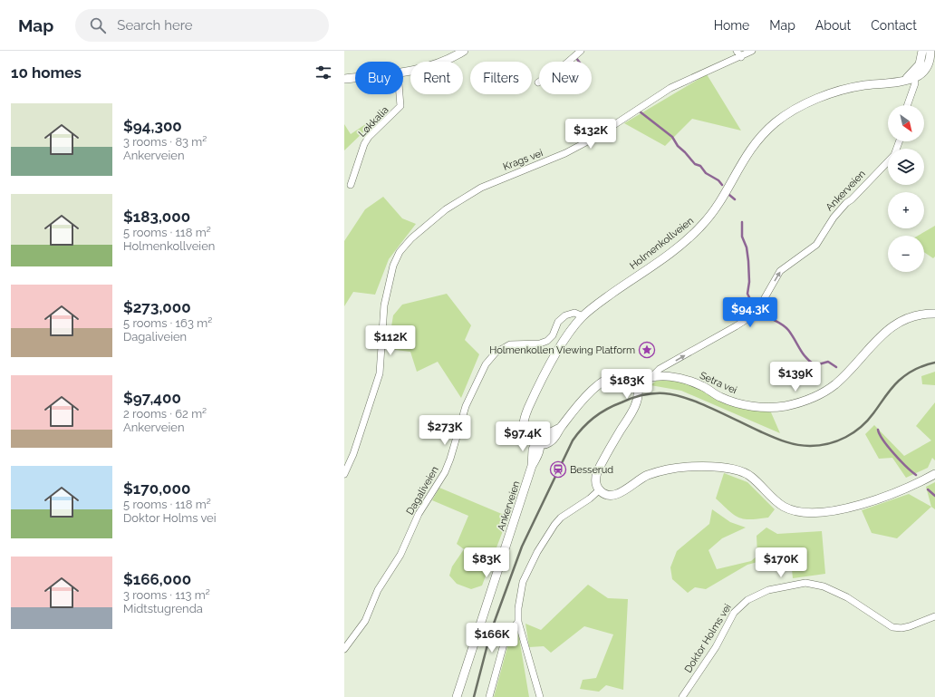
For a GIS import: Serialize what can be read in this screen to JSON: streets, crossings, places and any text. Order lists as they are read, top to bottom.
{
  "streets": {
    "main road": ["Ankerveien", "Holmenkollveien", "Setra vei"],
    "street": [
      "Løkkalia",
      "Krags vei",
      "Dagaliveien",
      "Doktor Holms vei"
    ]
  },
  "crossings": [
    ["Ankerveien", "Holmenkollveien"],
    ["Ankerveien", "Setra vei"],
    ["Holmenkollveien", "Dagaliveien"]
  ],
  "one_way": ["Ankerveien"],
  "places": {
    "place": ["Holmenkollen Viewing Platform"],
    "station": ["Besserud"]
  },
  "north": "bottom right",
  "page": {
    "header": "Map",
    "search": "Search here",
    "nav": [
      "Home",
      "Map",
      "About",
      "Contact"
    ],
    "heading": "10 homes",
    "chip": [
      "Buy",
      "Rent",
      "Filters",
      "New"
    ],
    "list": [
      {
        "name": "$94,300",
        "note": "3 rooms · 83 m² · Ankerveien"
      },
      {
        "name": "$183,000",
        "note": "5 rooms · 118 m² · Holmenkollveien"
      },
      {
        "name": "$273,000",
        "note": "5 rooms · 163 m² · Dagaliveien"
      },
      {
        "name": "$97,400",
        "note": "2 rooms · 62 m² · Ankerveien"
      },
      {
        "name": "$170,000",
        "note": "5 rooms · 118 m² · Doktor Holms vei"
      },
      {
        "name": "$166,000",
        "note": "3 rooms · 113 m² · Midtstugrenda"
      }
    ],
    "map_buttons": ["+", "−"],
    "price": [
      "$132K",
      "$94.3K",
      "$112K",
      "$139K",
      "$183K",
      "$273K",
      "$97.4K",
      "$83K",
      "$170K",
      "$166K"
    ]
  }
}
